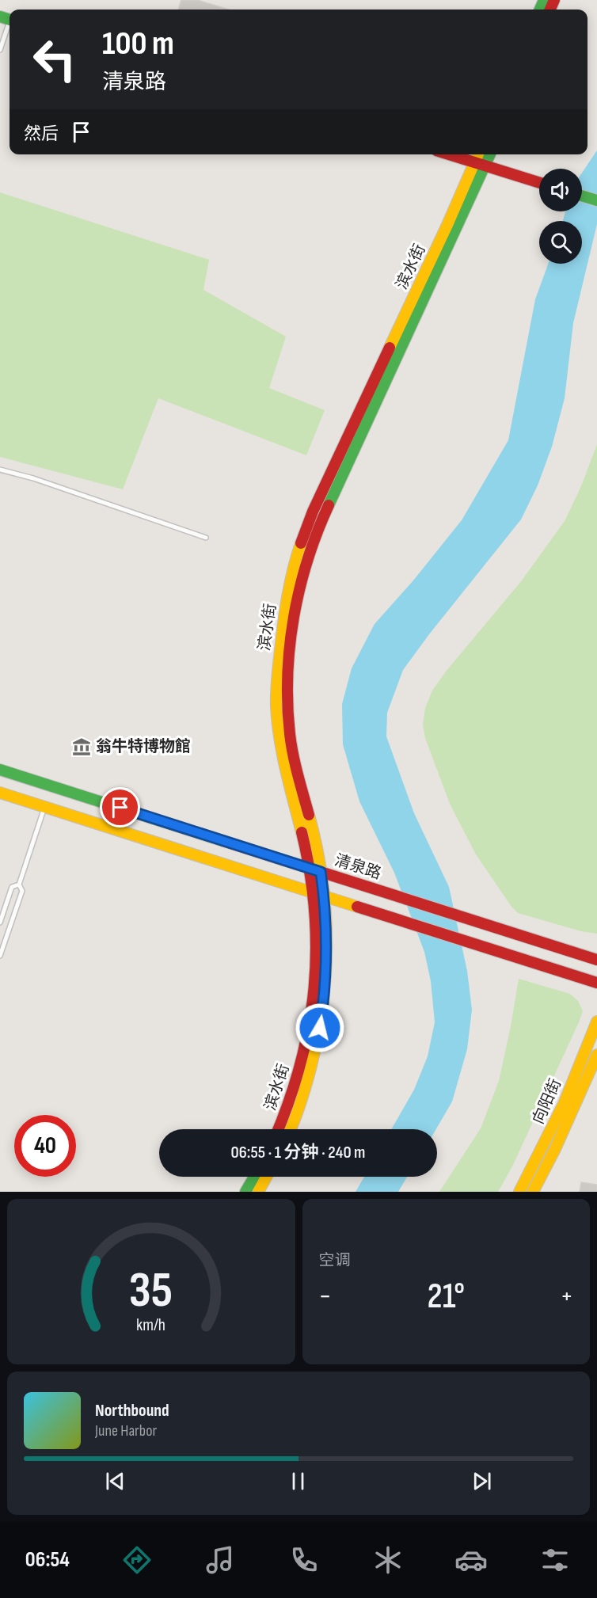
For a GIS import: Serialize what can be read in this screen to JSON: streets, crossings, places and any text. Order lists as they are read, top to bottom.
{
  "streets": {
    "street": ["滨水街", "清泉路", "向阳街"]
  },
  "crossings": [
    ["滨水街", "清泉路"]
  ],
  "places": {
    "museum": ["翁牛特博物館"]
  },
  "page": {
    "turn": ["100 m", "清泉路"],
    "then": "然后",
    "limit": "40",
    "trip": "06:55 · 1 分钟 · 240 m",
    "tile": "空调",
    "heat": ["−", "21°", "+"],
    "song": ["Northbound", "June Harbor"],
    "tabs": "06:54",
    "gauge": ["35", "km/h"]
  }
}
